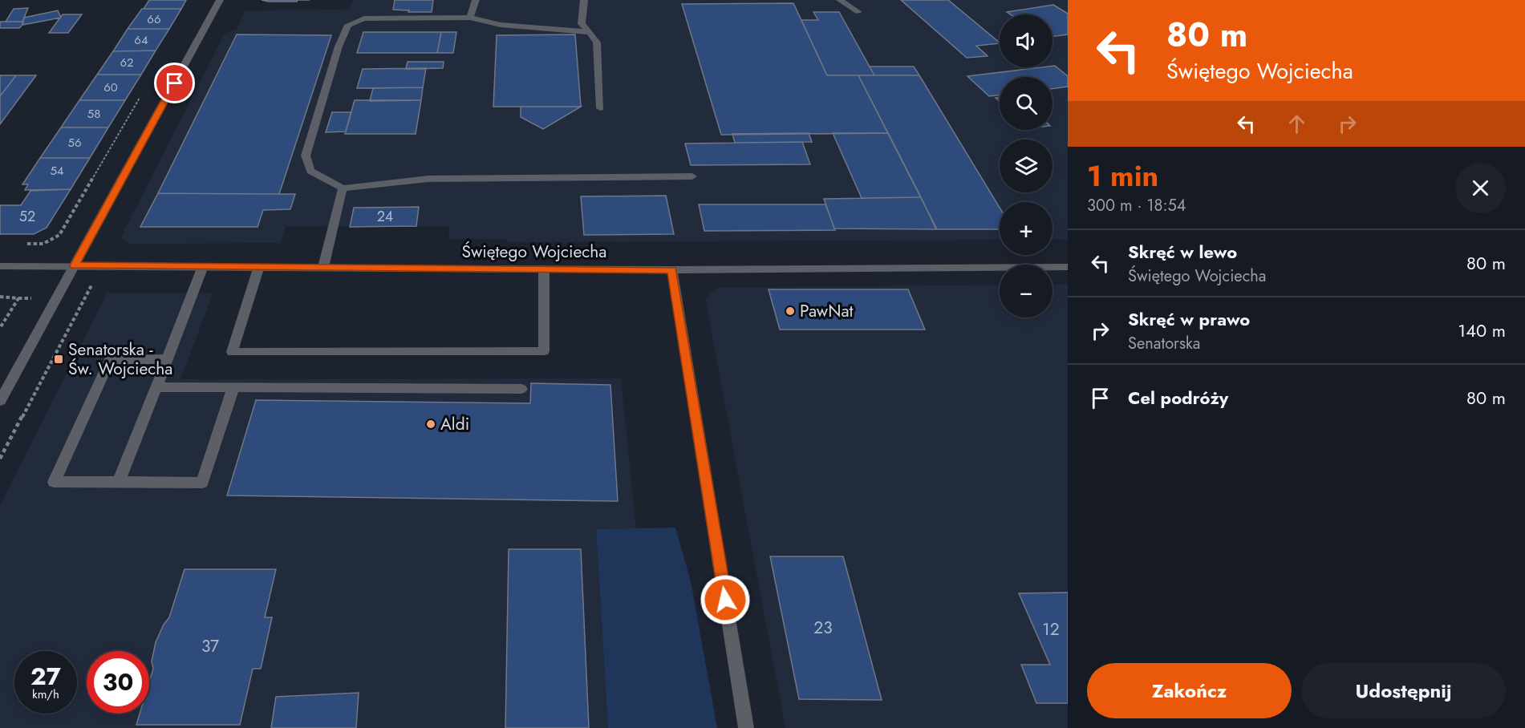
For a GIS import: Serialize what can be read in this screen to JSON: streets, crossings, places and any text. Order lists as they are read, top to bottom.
{
  "streets": {
    "street": ["Świętego Wojciecha"]
  },
  "places": {
    "other": ["PawNat", "Aldi"],
    "transit": ["Senatorska - Św. Wojciecha"]
  },
  "house_numbers": [
    "66",
    "64",
    "62",
    "60",
    "58",
    "56",
    "54",
    "52",
    "24",
    "23",
    "12",
    "37"
  ],
  "page": {
    "turn": ["80 m", "Świętego Wojciecha"],
    "map_buttons": ["+", "−"],
    "heading": ["1 min", "300 m · 18:54"],
    "list": [
      {
        "name": "Skręć w lewo",
        "note": "Świętego Wojciecha",
        "value": "80 m"
      },
      {
        "name": "Skręć w prawo",
        "note": "Senatorska",
        "value": "140 m"
      },
      {
        "name": "Cel podróży",
        "value": "80 m"
      }
    ],
    "speed": "27 km/h",
    "limit": "30",
    "buttons": ["Zakończ", "Udostępnij"]
  }
}
